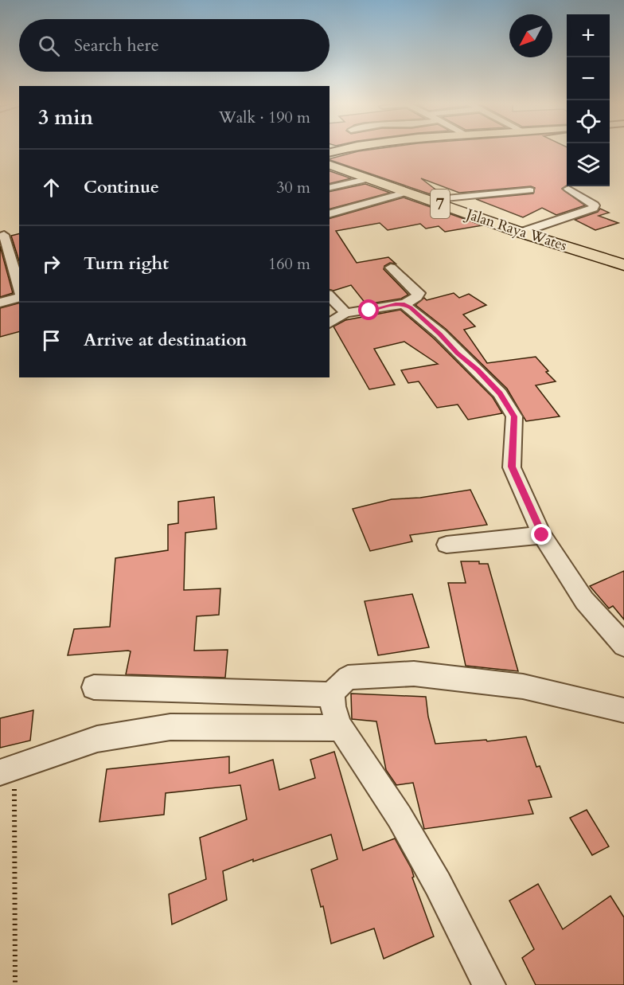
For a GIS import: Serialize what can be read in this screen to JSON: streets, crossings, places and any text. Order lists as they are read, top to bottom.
{
  "streets": {
    "highway": ["7", "Jalan Raya Wates"]
  },
  "north": "bottom left",
  "page": {
    "map_buttons": ["+", "−"],
    "search": "Search here",
    "heading": ["3 min", "Walk · 190 m"],
    "list": [
      ["Continue", "30 m"],
      ["Turn right", "160 m"],
      "Arrive at destination"
    ]
  }
}
